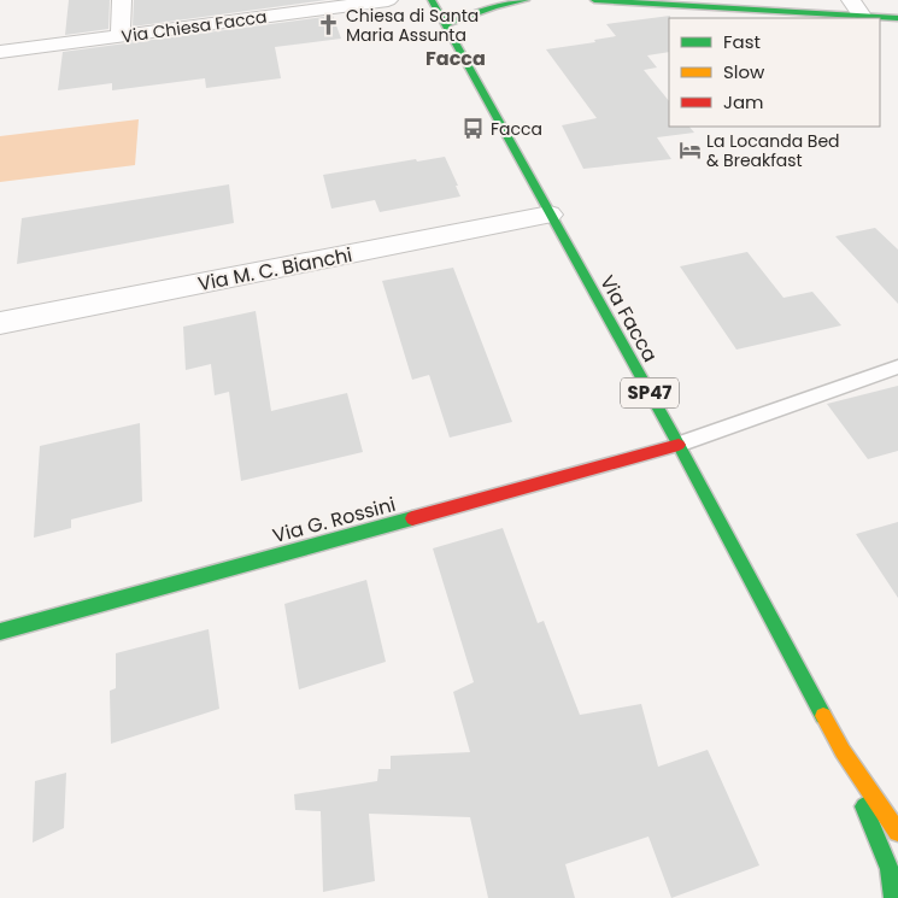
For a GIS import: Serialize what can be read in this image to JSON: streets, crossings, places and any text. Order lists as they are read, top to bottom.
{
  "streets": {
    "main road": ["Via Facca", "SP47", "Via G. Rossini"],
    "street": ["Via Chiesa Facca", "Via M. C. Bianchi"]
  },
  "crossings": [
    ["Via M. C. Bianchi", "Via Facca"],
    ["Via Facca", "Via G. Rossini"]
  ],
  "districts": ["Facca"],
  "places": {
    "church": ["Chiesa di Santa Maria Assunta"],
    "bus stop": ["Facca"],
    "hotel": ["La Locanda Bed & Breakfast"]
  },
  "legend": ["Fast", "Slow", "Jam"]
}
